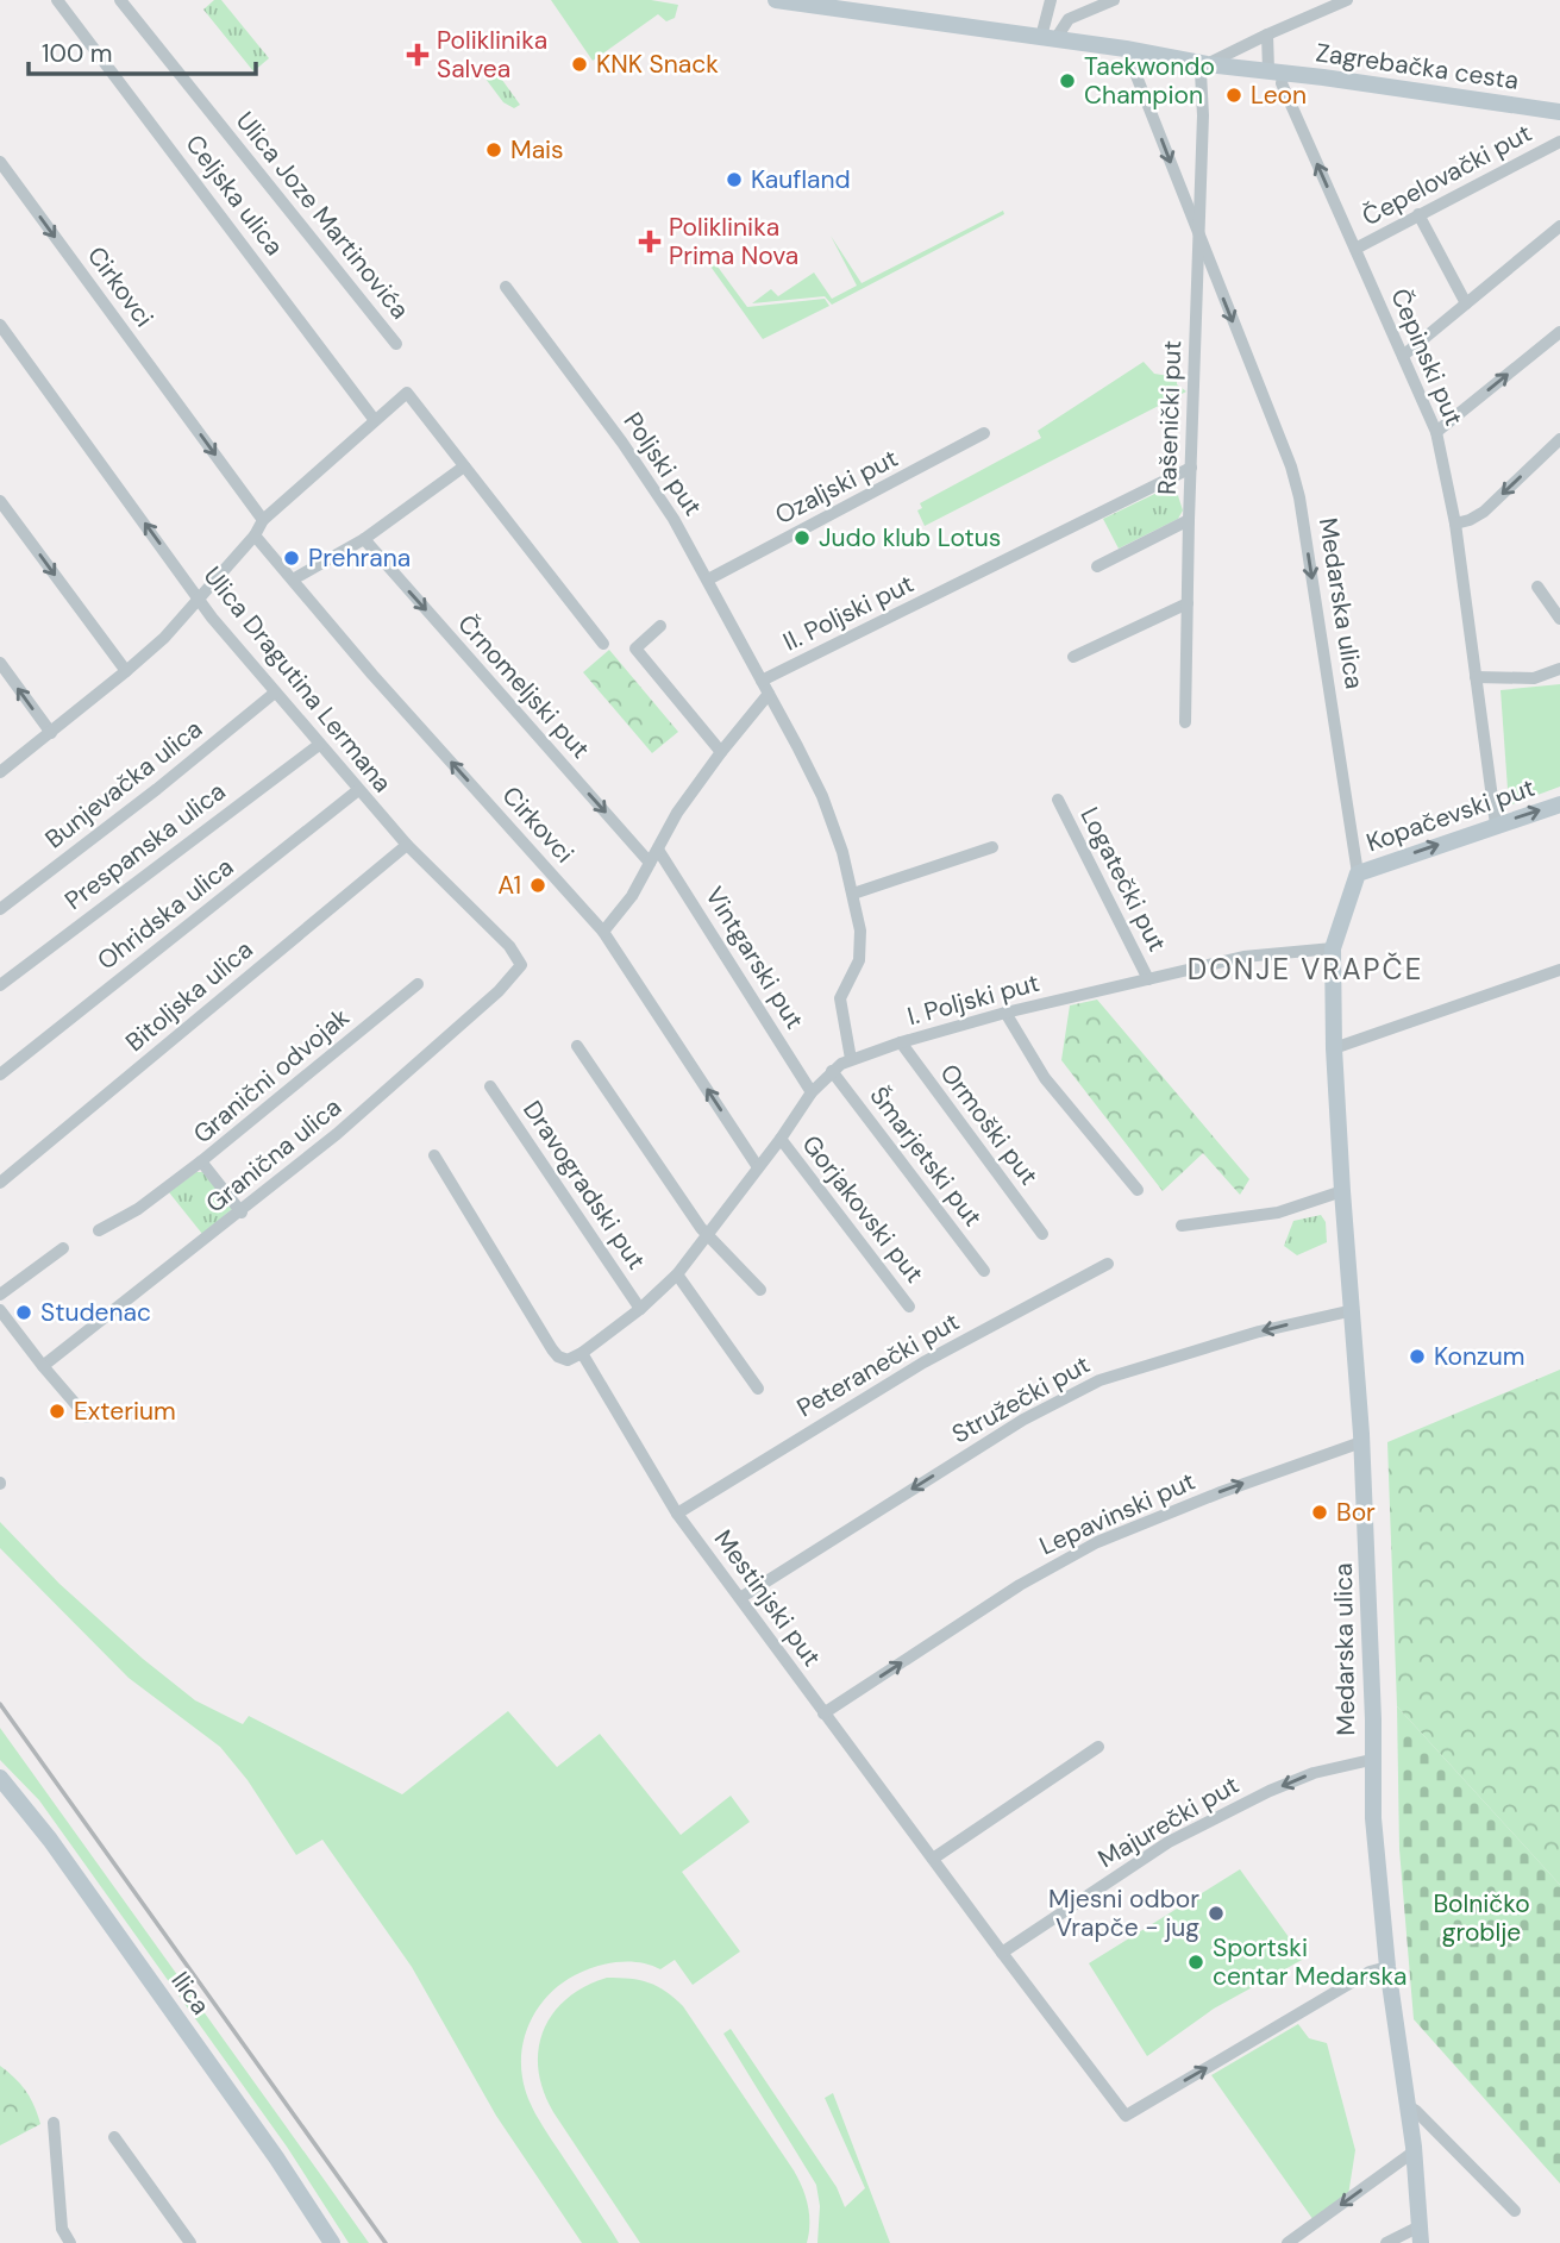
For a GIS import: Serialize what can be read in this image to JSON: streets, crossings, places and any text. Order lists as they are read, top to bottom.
{
  "streets": {
    "street": [
      "Zagrebačka cesta",
      "Čepelovački put",
      "Celjska ulica",
      "Ulica Joze Martinovića",
      "Cirkovci",
      "Čepinski put",
      "Rašenički put",
      "Poljski put",
      "Ozaljski put",
      "Medarska ulica",
      "II. Poljski put",
      "Ulica Dragutina Lermana",
      "Črnomeljski put",
      "Bunjevačka ulica",
      "Kopačevski put",
      "Prespanska ulica",
      "Logatečki put",
      "Ohridska ulica",
      "Vintgarski put",
      "Bitoljska ulica",
      "I. Poljski put",
      "Granični odvojak",
      "Ormoški put",
      "Granična ulica",
      "Šmarjetski put",
      "Dravogradski put",
      "Gorjakovski put",
      "Peteranečki put",
      "Stružečki put",
      "Lepavinski put",
      "Mestinjski put",
      "Majurečki put",
      "Ilica"
    ]
  },
  "crossings": [
    ["Zagrebačka cesta", "Čepinski put"],
    ["Zagrebačka cesta", "Rašenički put"],
    ["Zagrebačka cesta", "Medarska ulica"],
    ["Čepelovački put", "Čepinski put"],
    ["Cirkovci", "I. Poljski put"],
    ["Čepinski put", "Kopačevski put"],
    ["Rašenički put", "Medarska ulica"],
    ["Rašenički put", "II. Poljski put"],
    ["Poljski put", "Ozaljski put"],
    ["Poljski put", "II. Poljski put"],
    ["Medarska ulica", "Kopačevski put"],
    ["Medarska ulica", "I. Poljski put"],
    ["Medarska ulica", "Stružečki put"],
    ["Medarska ulica", "Lepavinski put"],
    ["Medarska ulica", "Mestinjski put"],
    ["Medarska ulica", "Majurečki put"],
    ["Ulica Dragutina Lermana", "Bunjevačka ulica"],
    ["Ulica Dragutina Lermana", "Prespanska ulica"],
    ["Ulica Dragutina Lermana", "Ohridska ulica"],
    ["Ulica Dragutina Lermana", "Bitoljska ulica"],
    ["Ulica Dragutina Lermana", "Granična ulica"],
    ["Logatečki put", "I. Poljski put"],
    ["Vintgarski put", "I. Poljski put"],
    ["I. Poljski put", "Ormoški put"],
    ["I. Poljski put", "Šmarjetski put"],
    ["I. Poljski put", "Dravogradski put"],
    ["I. Poljski put", "Gorjakovski put"],
    ["I. Poljski put", "Mestinjski put"],
    ["Granični odvojak", "Granična ulica"],
    ["Peteranečki put", "Mestinjski put"],
    ["Stružečki put", "Mestinjski put"],
    ["Lepavinski put", "Mestinjski put"],
    ["Mestinjski put", "Majurečki put"]
  ],
  "one_way": [
    "Medarska ulica",
    "Ulica Dragutina Lermana",
    "Črnomeljski put",
    "Kopačevski put",
    "Stružečki put",
    "Lepavinski put",
    "Majurečki put"
  ],
  "districts": ["DONJE VRAPČE"],
  "parks": ["Bolničko groblje"],
  "places": {
    "health": ["Poliklinika Salvea", "Poliklinika Prima Nova"],
    "other": [
      "KNK Snack",
      "Taekwondo Champion",
      "Leon",
      "Mais",
      "Kaufland",
      "Judo klub Lotus",
      "Prehrana",
      "A1",
      "Studenac",
      "Konzum",
      "Exterium",
      "Bor",
      "Mjesni odbor Vrapče - jug",
      "Sportski centar Medarska"
    ]
  },
  "scale_bar": "100 m"
}
